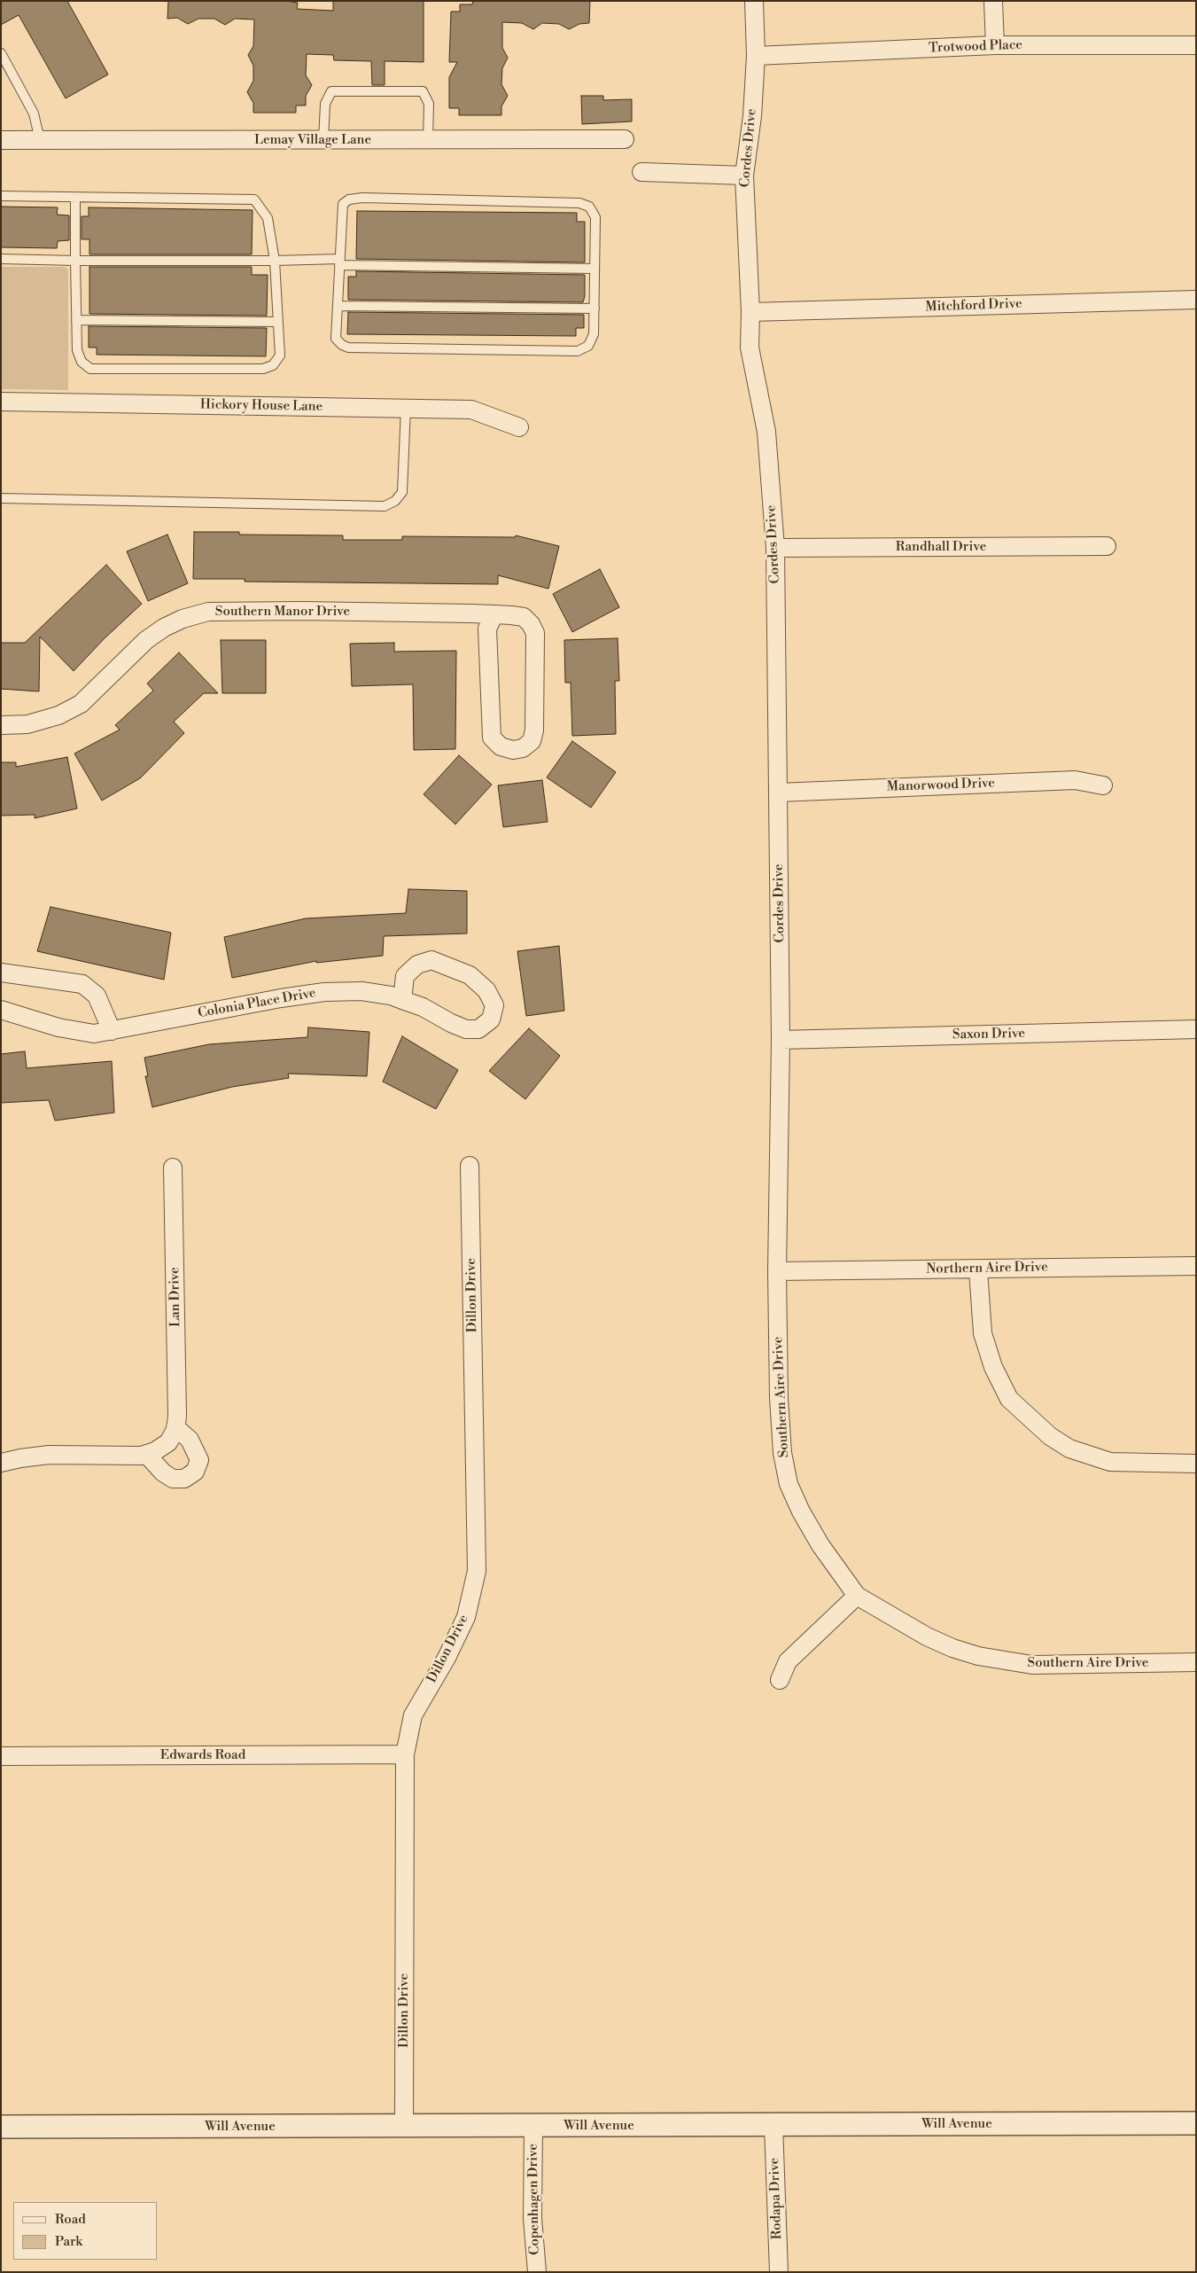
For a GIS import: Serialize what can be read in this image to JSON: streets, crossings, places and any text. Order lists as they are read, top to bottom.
{
  "streets": {
    "street": [
      "Trotwood Place",
      "Lemay Village Lane",
      "Cordes Drive",
      "Mitchford Drive",
      "Hickory House Lane",
      "Randhall Drive",
      "Southern Manor Drive",
      "Manorwood Drive",
      "Colonia Place Drive",
      "Saxon Drive",
      "Northern Aire Drive",
      "Dillon Drive",
      "Lan Drive",
      "Southern Aire Drive",
      "Edwards Road",
      "Will Avenue",
      "Rodapa Drive",
      "Copenhagen Drive"
    ]
  },
  "crossings": [
    ["Trotwood Place", "Cordes Drive"],
    ["Cordes Drive", "Mitchford Drive"],
    ["Cordes Drive", "Randhall Drive"],
    ["Cordes Drive", "Manorwood Drive"],
    ["Cordes Drive", "Saxon Drive"],
    ["Cordes Drive", "Southern Aire Drive"],
    ["Northern Aire Drive", "Southern Aire Drive"],
    ["Dillon Drive", "Edwards Road"],
    ["Dillon Drive", "Will Avenue"],
    ["Will Avenue", "Rodapa Drive"],
    ["Will Avenue", "Copenhagen Drive"]
  ],
  "legend": ["Road", "Park"]
}
